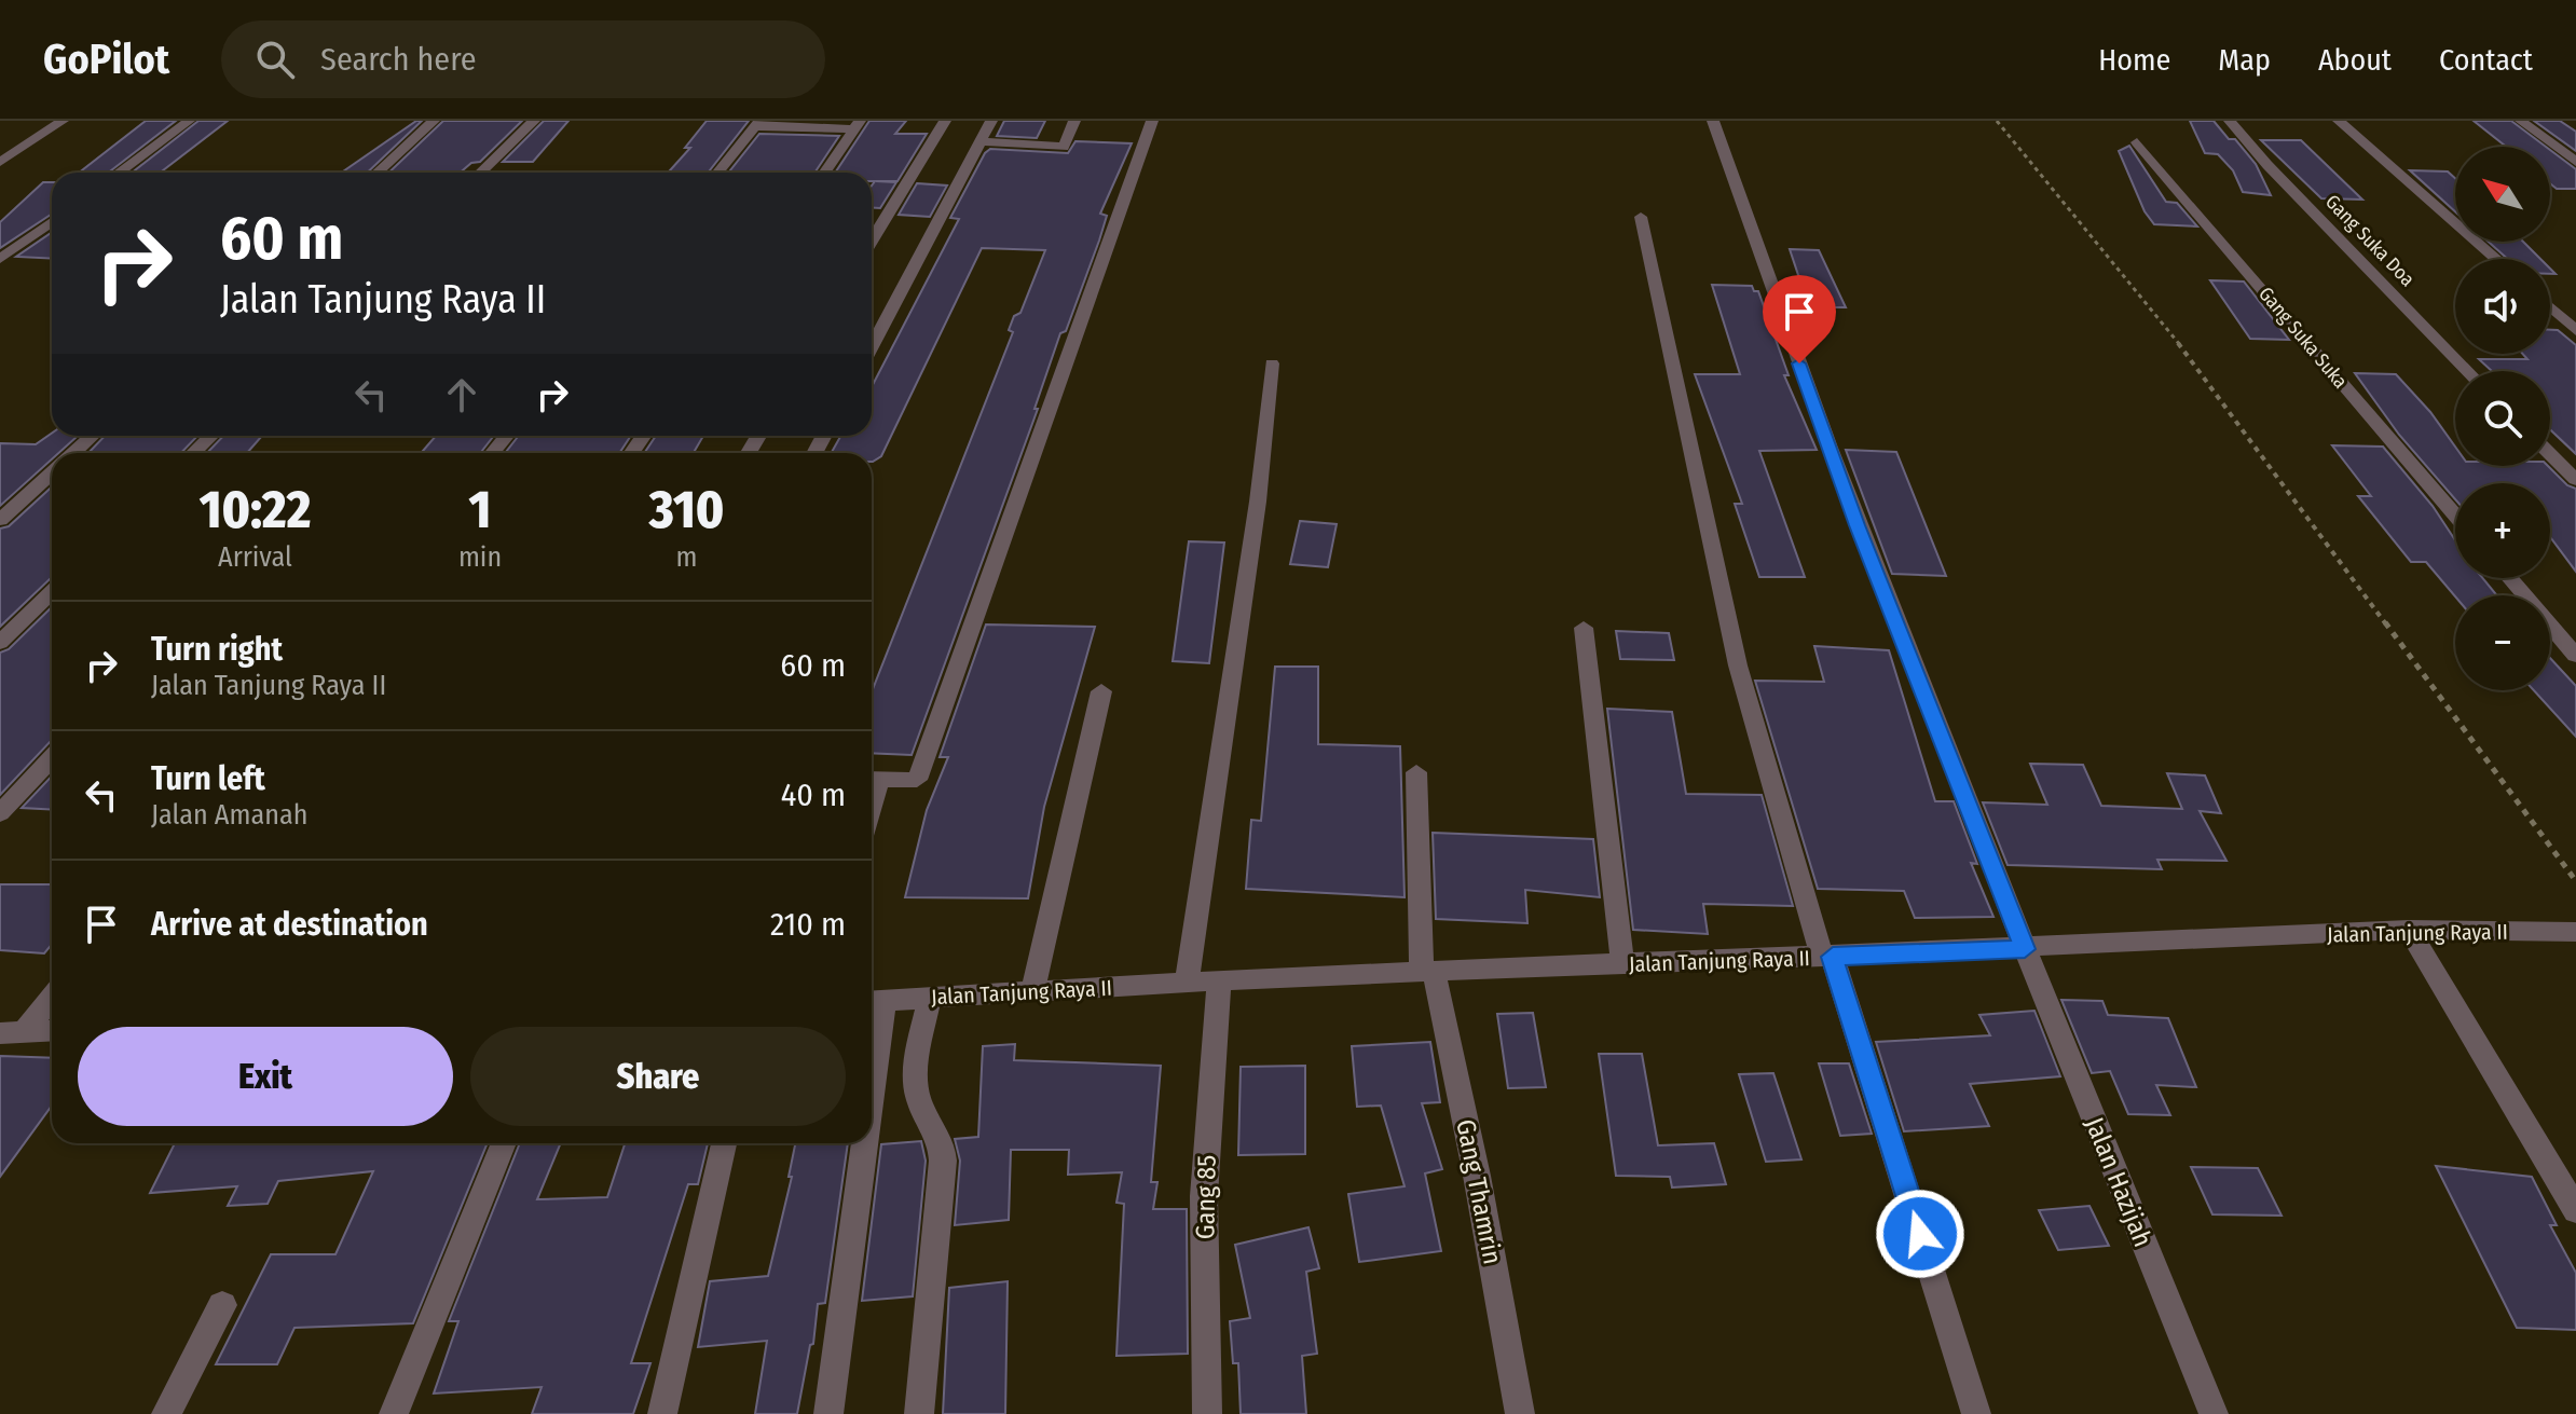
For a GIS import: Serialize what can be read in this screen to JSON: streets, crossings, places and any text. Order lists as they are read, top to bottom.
{
  "streets": {
    "street": [
      "Gang Suka Doa",
      "Gang Suka Suka",
      "Jalan Tanjung Raya II",
      "Jalan Hazijah",
      "Gang Thamrin",
      "Gang 85"
    ]
  },
  "crossings": [
    ["Jalan Tanjung Raya II", "Jalan Hazijah"],
    ["Jalan Tanjung Raya II", "Gang Thamrin"],
    ["Jalan Tanjung Raya II", "Gang 85"]
  ],
  "north": "top left",
  "page": {
    "header": "GoPilot",
    "search": "Search here",
    "nav": [
      "Home",
      "Map",
      "About",
      "Contact"
    ],
    "map_buttons": ["+", "−"],
    "turn": ["60 m", "Jalan Tanjung Raya II"],
    "eta": [
      "10:22",
      "Arrival",
      "1",
      "min",
      "310",
      "m"
    ],
    "list": [
      {
        "name": "Turn right",
        "note": "Jalan Tanjung Raya II",
        "value": "60 m"
      },
      {
        "name": "Turn left",
        "note": "Jalan Amanah",
        "value": "40 m"
      },
      {
        "name": "Arrive at destination",
        "value": "210 m"
      }
    ],
    "buttons": ["Exit", "Share"]
  }
}
